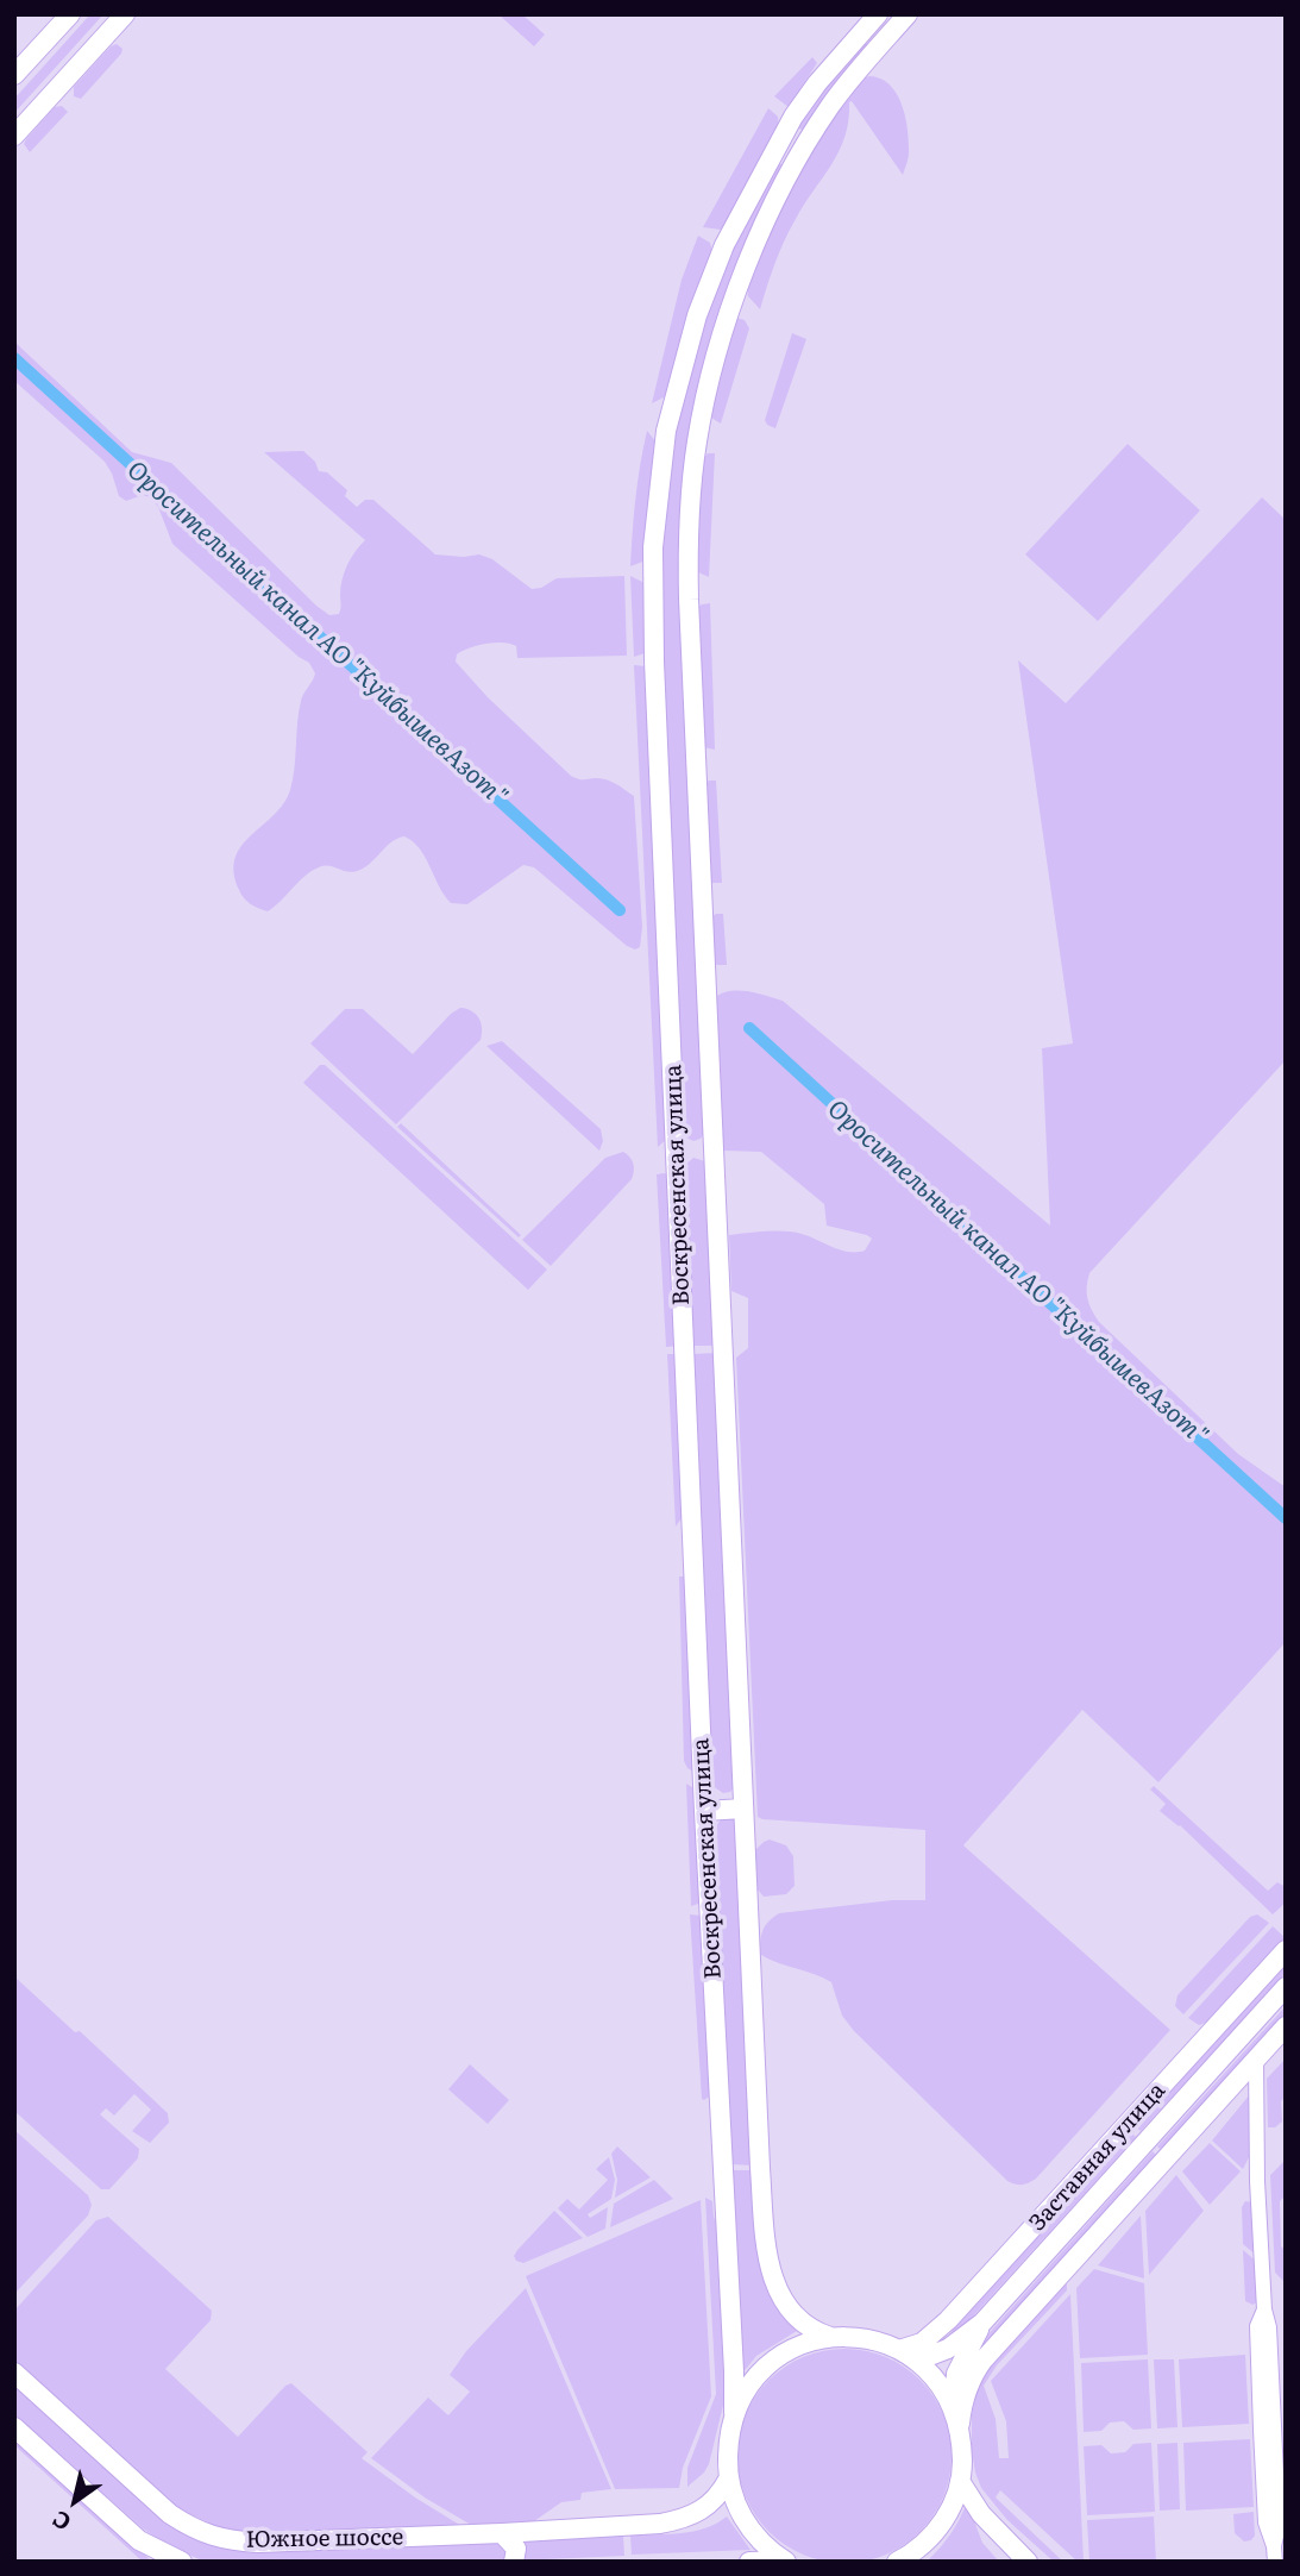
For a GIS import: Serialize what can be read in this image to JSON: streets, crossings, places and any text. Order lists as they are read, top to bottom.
{
  "streets": {
    "main road": ["Воскресенская улица", "Заставная улица", "Южное шоссе"]
  },
  "crossings": [
    ["Воскресенская улица", "Южное шоссе"]
  ],
  "water": ["Оросительный канал АО \"КуйбышевАзот\""],
  "north": "bottom left"
}
